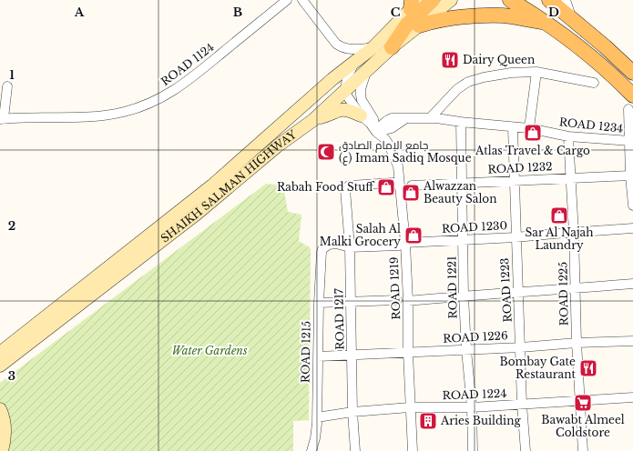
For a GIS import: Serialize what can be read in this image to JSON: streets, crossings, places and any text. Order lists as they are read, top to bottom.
{
  "streets": {
    "main road": ["SHAIKH SALMAN HIGHWAY"],
    "street": [
      "ROAD 1124",
      "ROAD 1234",
      "ROAD 1232",
      "ROAD 1230",
      "ROAD 1221",
      "ROAD 1219",
      "ROAD 1223",
      "ROAD 1225",
      "ROAD 1217",
      "ROAD 1226",
      "ROAD 1215",
      "ROAD 1224"
    ]
  },
  "crossings": [
    ["ROAD 1234", "ROAD 1221"],
    ["ROAD 1234", "ROAD 1219"],
    ["ROAD 1234", "ROAD 1223"],
    ["ROAD 1234", "ROAD 1225"],
    ["ROAD 1232", "ROAD 1221"],
    ["ROAD 1232", "ROAD 1223"],
    ["ROAD 1232", "ROAD 1225"],
    ["SHAIKH SALMAN HIGHWAY", "ROAD 1219"],
    ["ROAD 1230", "ROAD 1221"],
    ["ROAD 1230", "ROAD 1219"],
    ["ROAD 1230", "ROAD 1223"],
    ["ROAD 1230", "ROAD 1225"],
    ["ROAD 1230", "ROAD 1217"],
    ["ROAD 1230", "ROAD 1215"],
    ["ROAD 1221", "ROAD 1226"],
    ["ROAD 1221", "ROAD 1224"],
    ["ROAD 1219", "ROAD 1217"],
    ["ROAD 1219", "ROAD 1226"],
    ["ROAD 1219", "ROAD 1224"],
    ["ROAD 1223", "ROAD 1226"],
    ["ROAD 1223", "ROAD 1224"],
    ["ROAD 1225", "ROAD 1226"],
    ["ROAD 1225", "ROAD 1224"],
    ["ROAD 1217", "ROAD 1226"],
    ["ROAD 1217", "ROAD 1224"],
    ["ROAD 1226", "ROAD 1215"],
    ["ROAD 1215", "ROAD 1224"]
  ],
  "parks": ["Water Gardens"],
  "places": {
    "restaurant": ["Dairy Queen", "Bombay Gate Restaurant"],
    "shop": [
      "Atlas Travel & Cargo",
      "Rabah Food Stuff",
      "Alwazzan Beauty Salon",
      "Sar Al Najah Laundry",
      "Salah Al Malki Grocery"
    ],
    "mosque": ["جامع الإمام الصادق (ع) Imam Sadiq Mosque"],
    "supermarket": ["Bawabt Almeel Coldstore"],
    "building": ["Aries Building"]
  },
  "grid": {
    "columns": [
      "A",
      "B",
      "C",
      "D"
    ],
    "rows": ["1", "2", "3"]
  }
}
